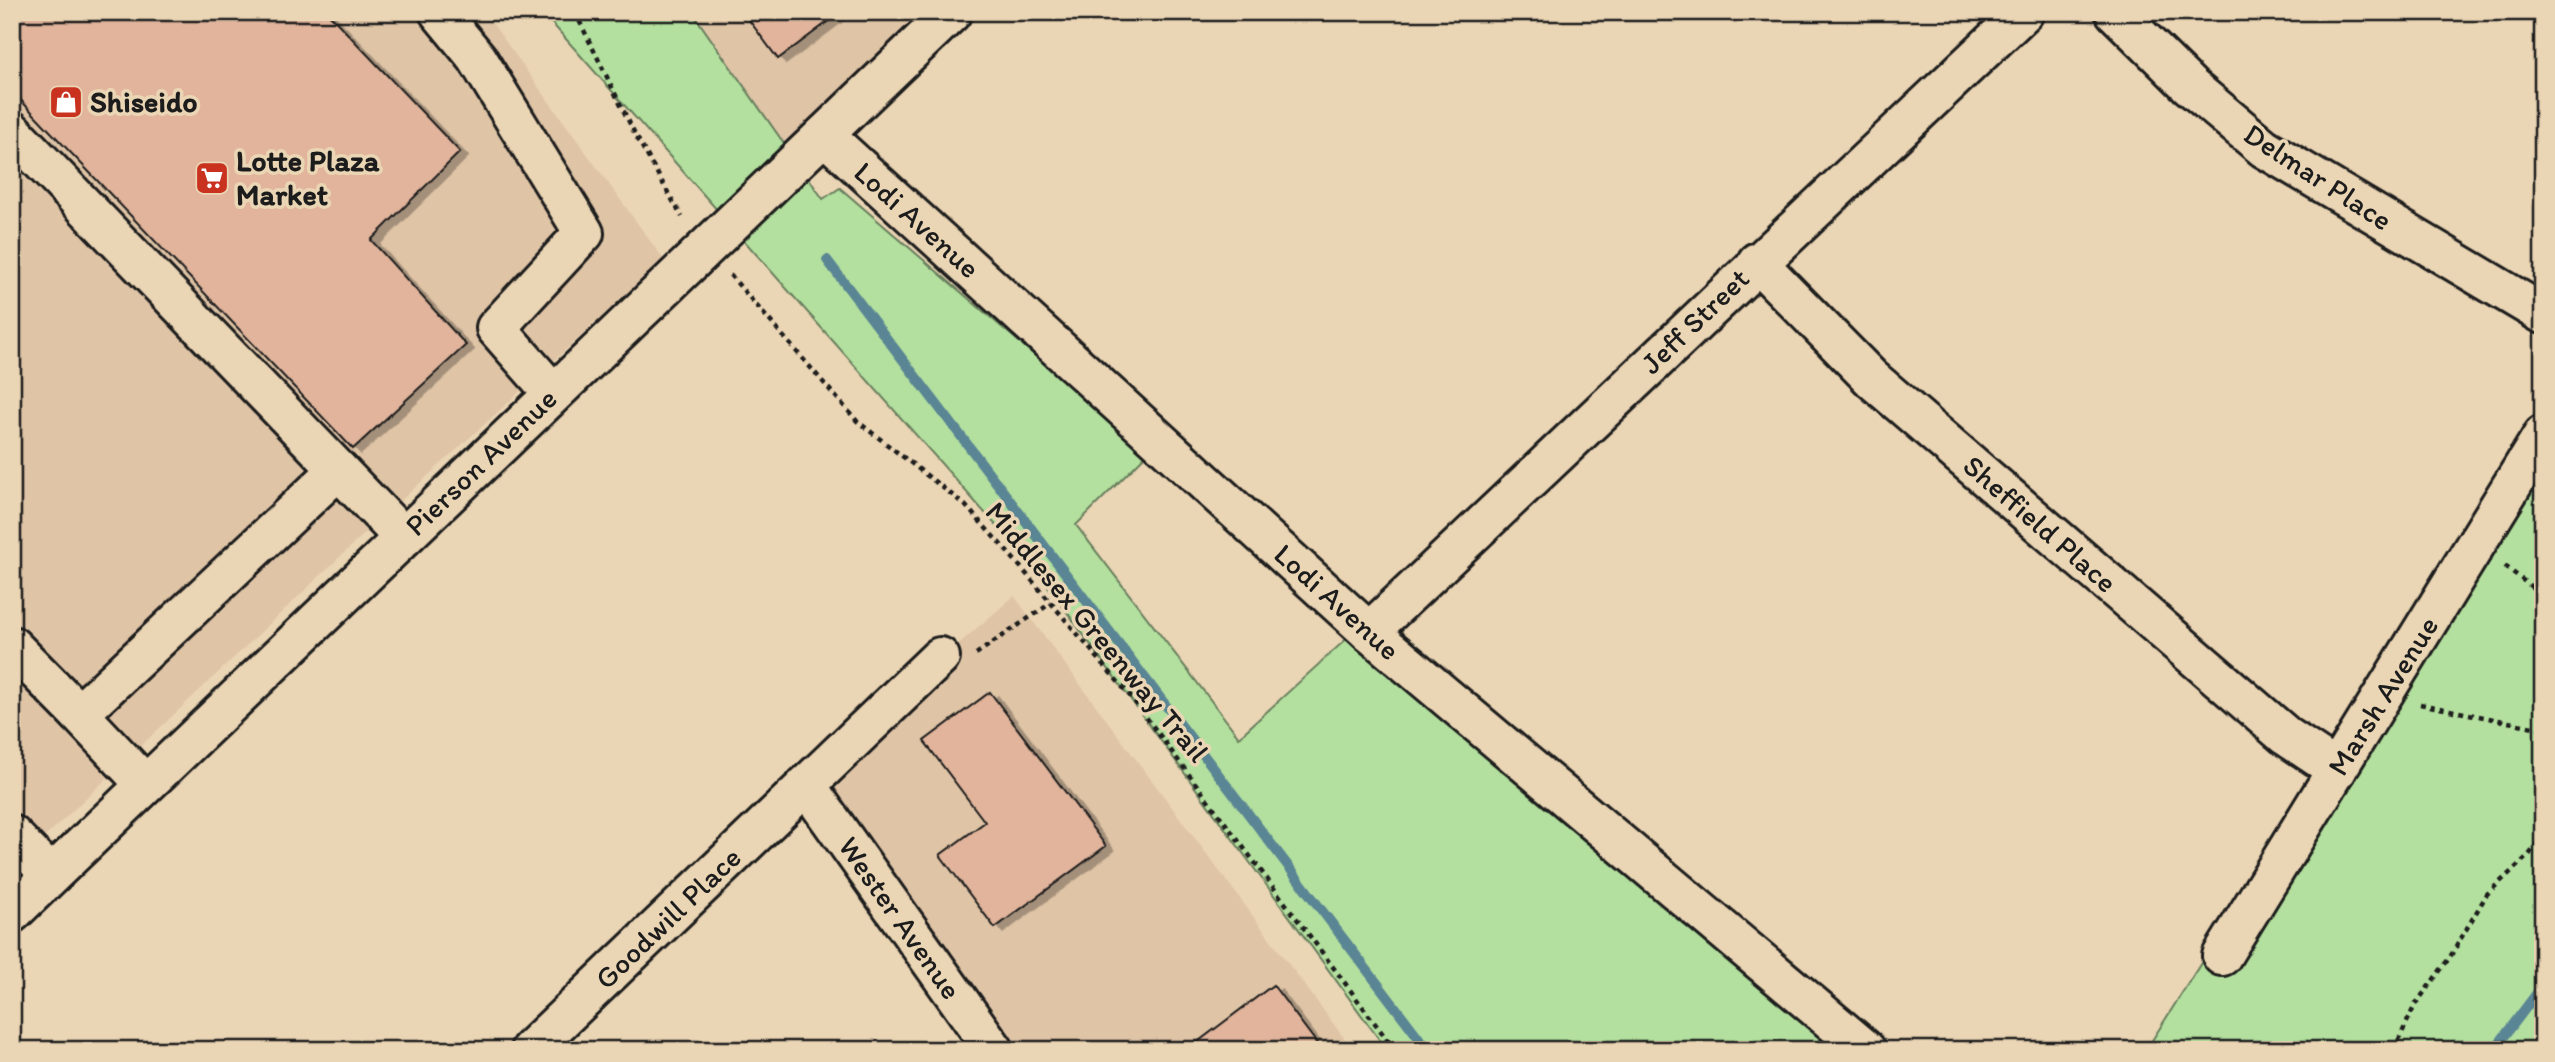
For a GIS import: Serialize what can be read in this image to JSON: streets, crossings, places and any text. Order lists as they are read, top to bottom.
{
  "streets": {
    "street": [
      "Delmar Place",
      "Lodi Avenue",
      "Jeff Street",
      "Pierson Avenue",
      "Sheffield Place",
      "Marsh Avenue",
      "Goodwill Place",
      "Wester Avenue"
    ],
    "path": ["Middlesex Greenway Trail"]
  },
  "crossings": [
    ["Lodi Avenue", "Jeff Street"],
    ["Lodi Avenue", "Pierson Avenue"],
    ["Jeff Street", "Sheffield Place"],
    ["Sheffield Place", "Marsh Avenue"],
    ["Goodwill Place", "Wester Avenue"]
  ],
  "places": {
    "shop": ["Shiseido"],
    "supermarket": ["Lotte Plaza Market"]
  }
}
